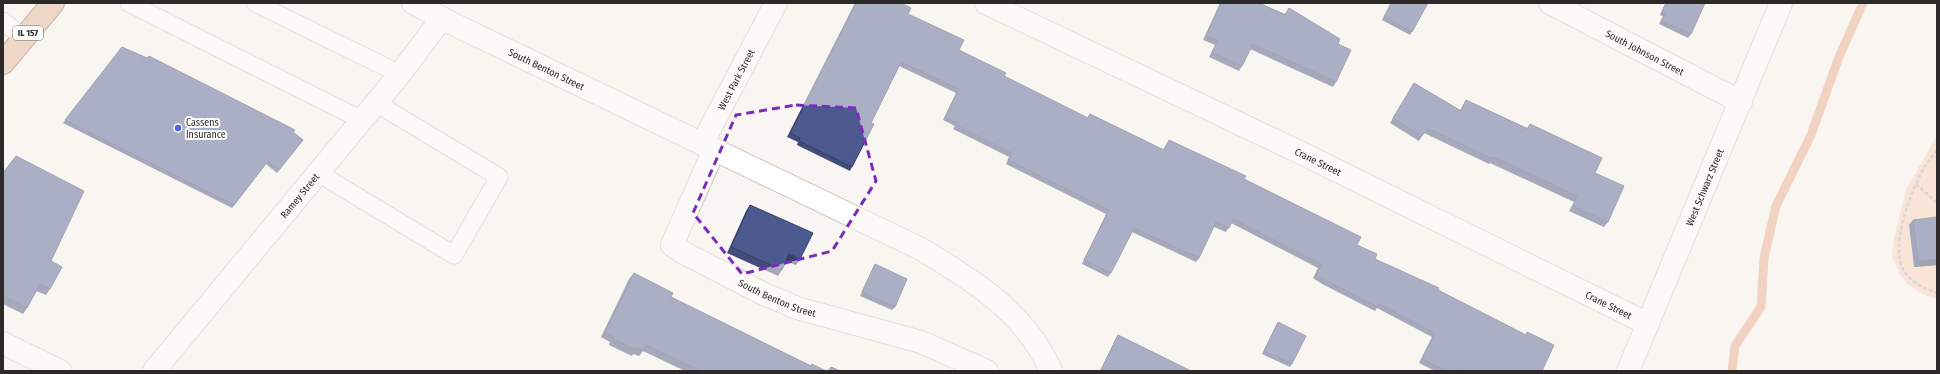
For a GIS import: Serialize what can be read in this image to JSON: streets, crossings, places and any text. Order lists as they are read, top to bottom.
{
  "streets": {
    "main road": ["IL 157"],
    "street": [
      "South Johnson Street",
      "South Benton Street",
      "West Park Street",
      "Crane Street",
      "West Schwarz Street",
      "Ramey Street"
    ]
  },
  "crossings": [
    ["South Johnson Street", "West Schwarz Street"],
    ["South Benton Street", "West Park Street"],
    ["South Benton Street", "Ramey Street"],
    ["Crane Street", "West Schwarz Street"]
  ],
  "places": ["Cassens Insurance"]
}
